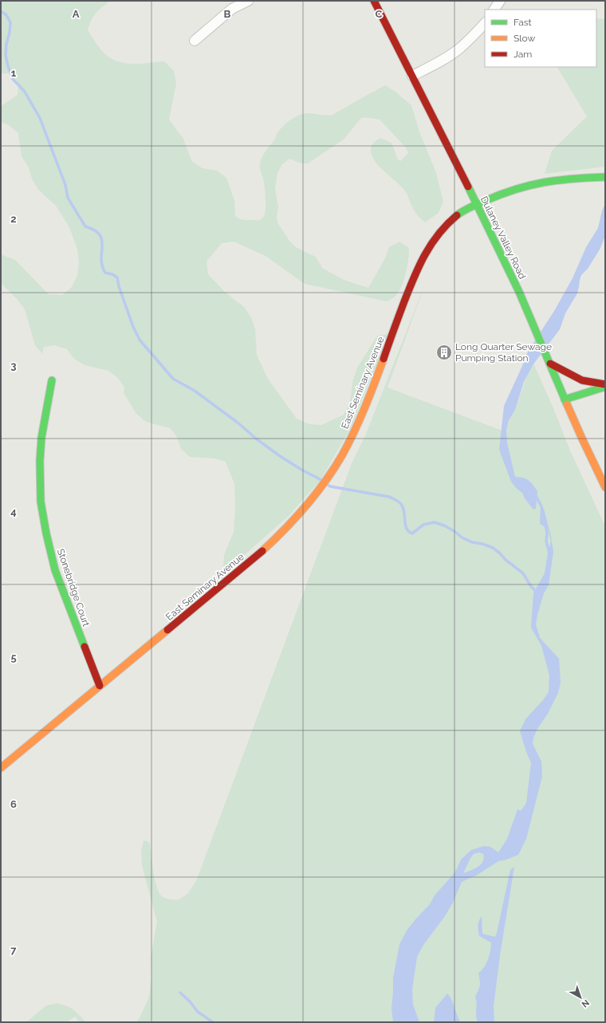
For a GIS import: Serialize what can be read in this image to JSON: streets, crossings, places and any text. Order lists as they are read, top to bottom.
{
  "streets": {
    "street": ["Dulaney Valley Road", "East Seminary Avenue", "Stonebridge Court"]
  },
  "crossings": [
    ["Dulaney Valley Road", "East Seminary Avenue"],
    ["East Seminary Avenue", "Stonebridge Court"]
  ],
  "places": {
    "building": ["Long Quarter Sewage Pumping Station"]
  },
  "legend": ["Fast", "Slow", "Jam"],
  "north": "bottom right",
  "grid": {
    "columns": ["A", "B", "C"],
    "rows": [
      "1",
      "2",
      "3",
      "4",
      "5",
      "6",
      "7"
    ]
  }
}
